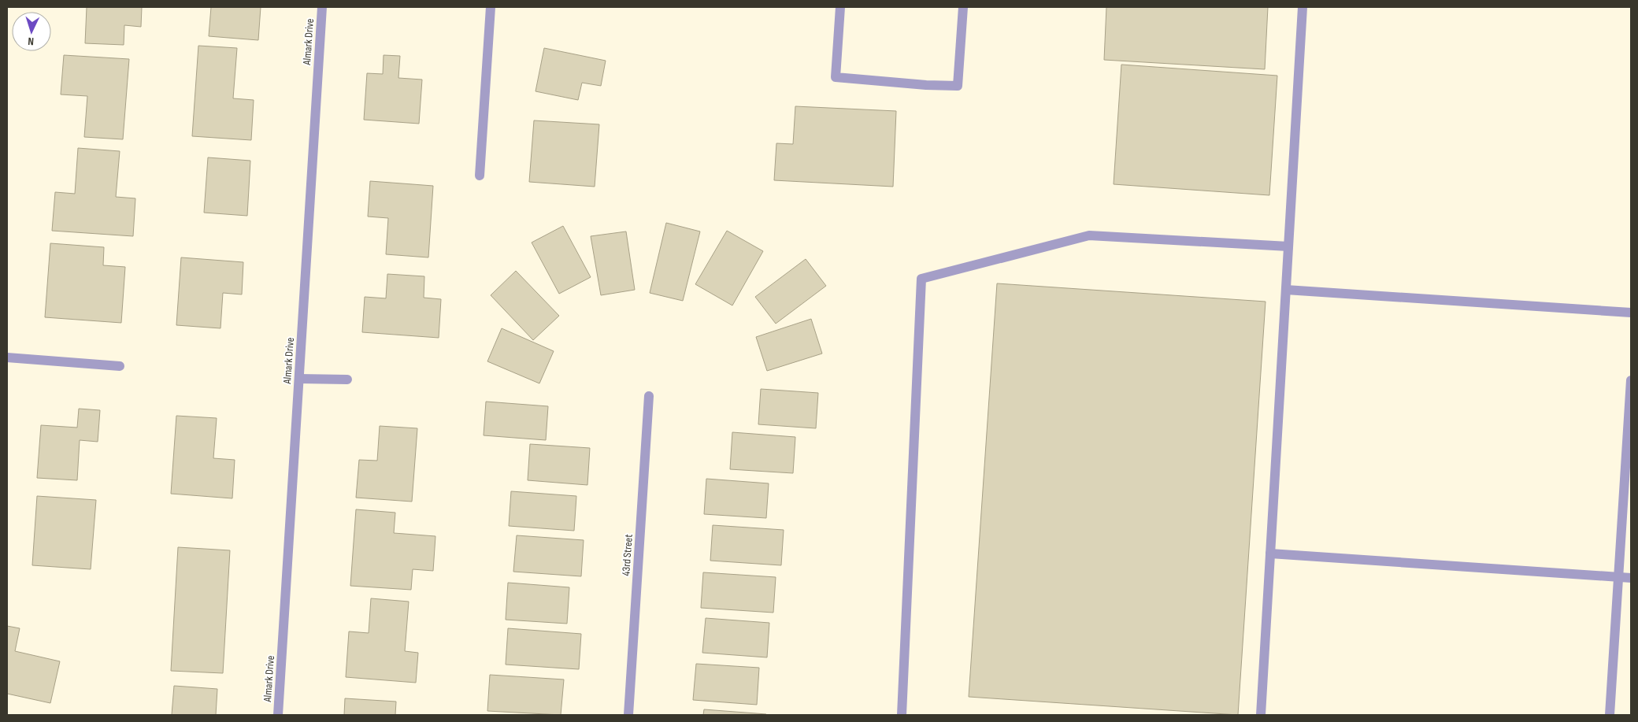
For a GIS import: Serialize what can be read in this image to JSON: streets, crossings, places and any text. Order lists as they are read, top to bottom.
{
  "streets": {
    "street": ["Almark Drive", "43rd Street"]
  },
  "north": "bottom"
}
